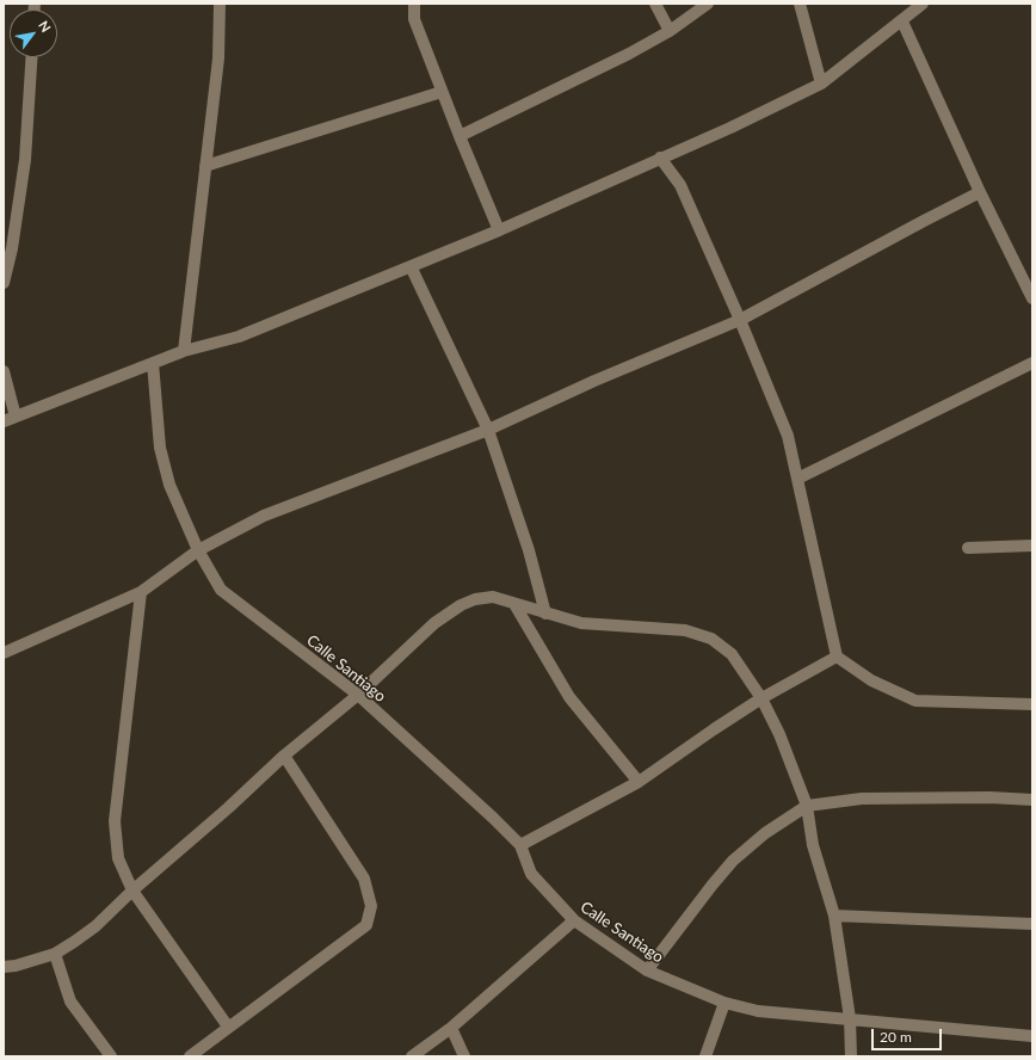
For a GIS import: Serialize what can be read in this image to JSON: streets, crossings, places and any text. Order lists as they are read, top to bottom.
{
  "streets": {
    "street": ["Calle Santiago"]
  },
  "scale_bar": "20 m",
  "north": "top right"
}
